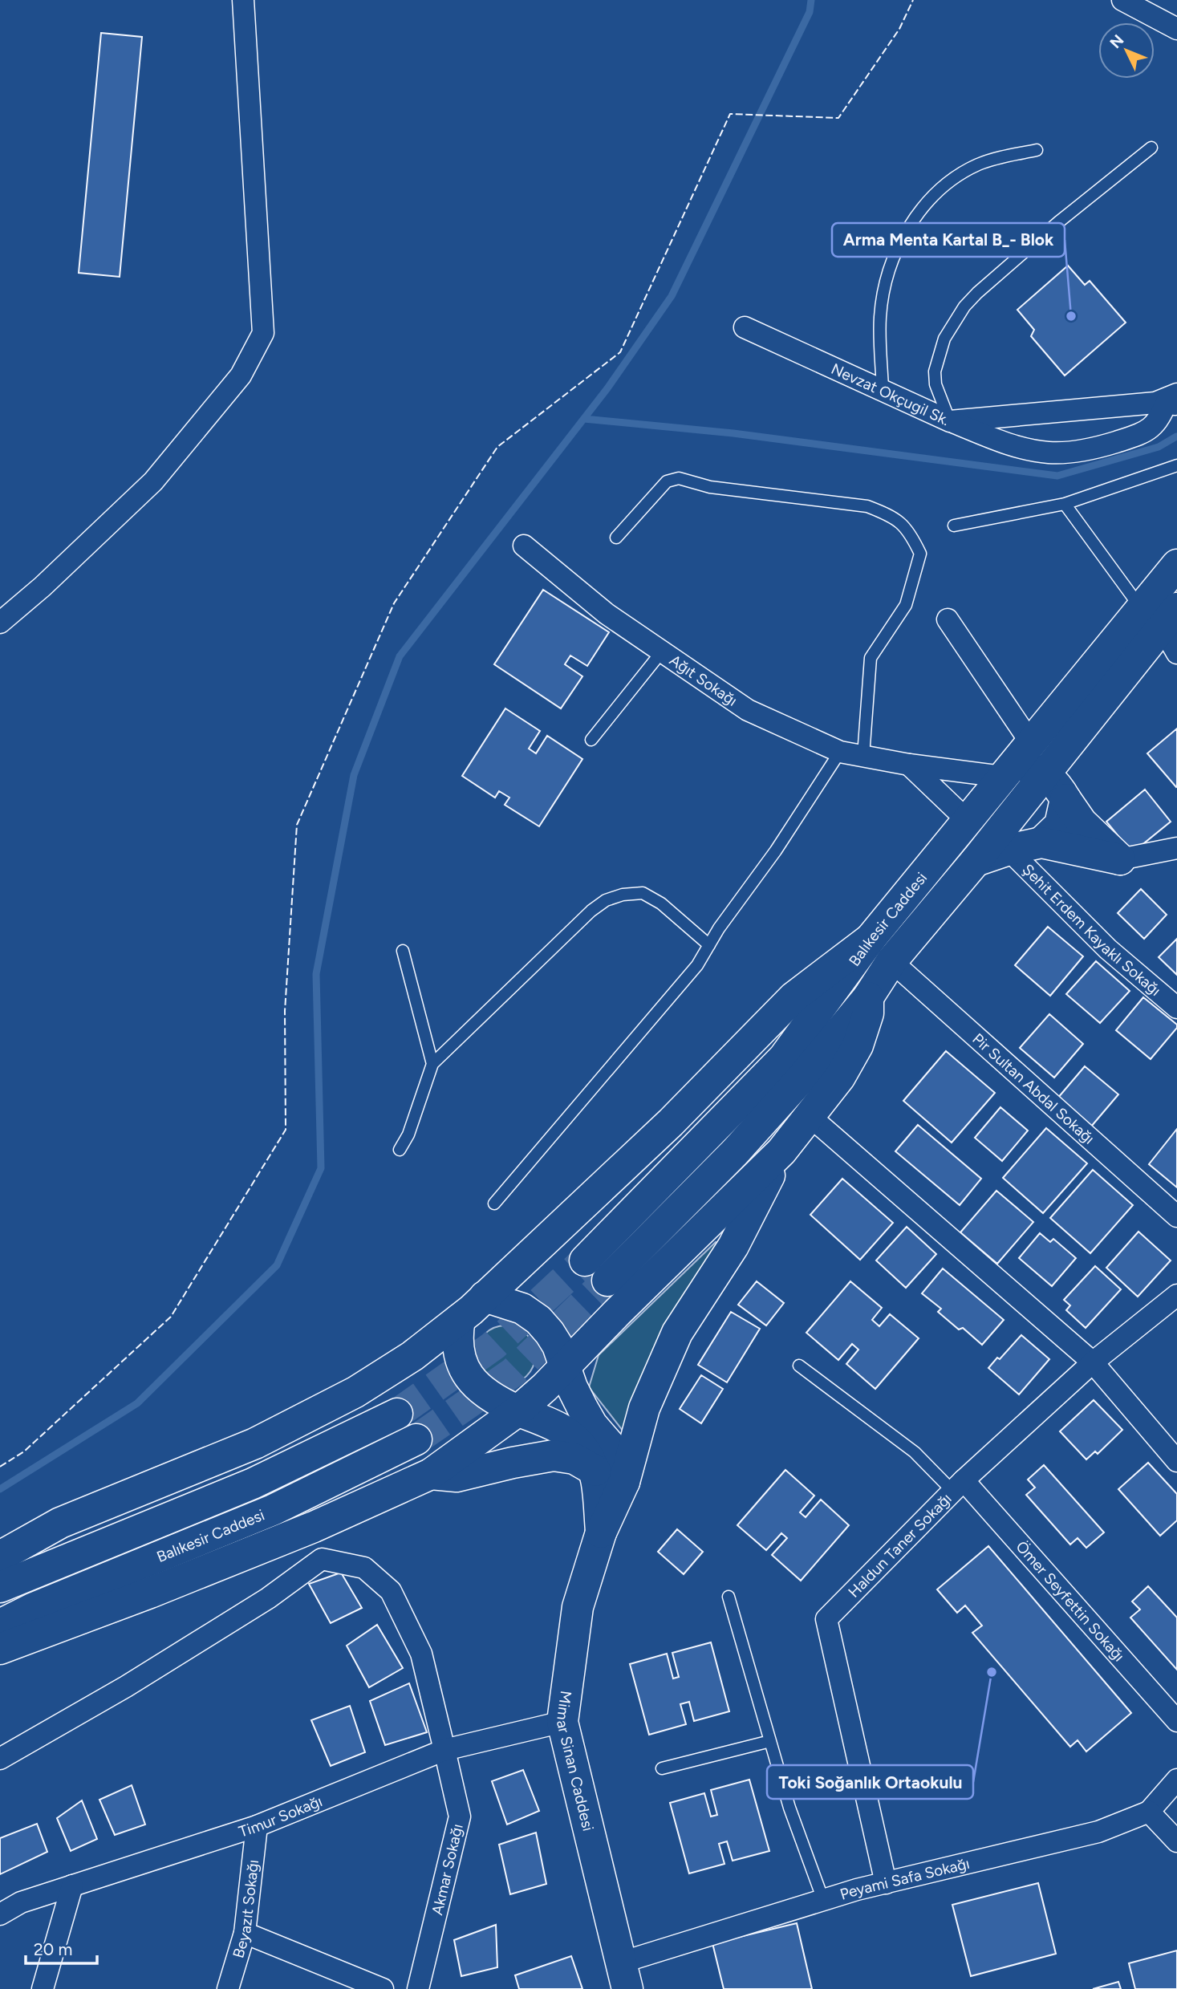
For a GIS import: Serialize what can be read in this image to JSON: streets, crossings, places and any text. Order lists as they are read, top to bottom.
{
  "streets": {
    "main road": ["Balıkesir Caddesi", "Mimar Sinan Caddesi"],
    "street": [
      "Nevzat Okçugil Sk.",
      "Ağıt Sokağı",
      "Şehit Erdem Kayaklı Sokağı",
      "Pir Sultan Abdal Sokağı",
      "Haldun Taner Sokağı",
      "Ömer Seyfettin Sokağı",
      "Timur Sokağı",
      "Akmar Sokağı",
      "Peyami Safa Sokağı",
      "Beyazıt Sokağı"
    ]
  },
  "crossings": [
    ["Ağıt Sokağı", "Balıkesir Caddesi"],
    ["Balıkesir Caddesi", "Pir Sultan Abdal Sokağı"],
    ["Haldun Taner Sokağı", "Ömer Seyfettin Sokağı"],
    ["Haldun Taner Sokağı", "Peyami Safa Sokağı"],
    ["Mimar Sinan Caddesi", "Timur Sokağı"],
    ["Mimar Sinan Caddesi", "Peyami Safa Sokağı"],
    ["Timur Sokağı", "Akmar Sokağı"],
    ["Timur Sokağı", "Beyazıt Sokağı"]
  ],
  "places": ["Arma Menta Kartal B_- Blok", "Toki Soğanlık Ortaokulu"],
  "scale_bar": "20 m",
  "north": "top left"
}
